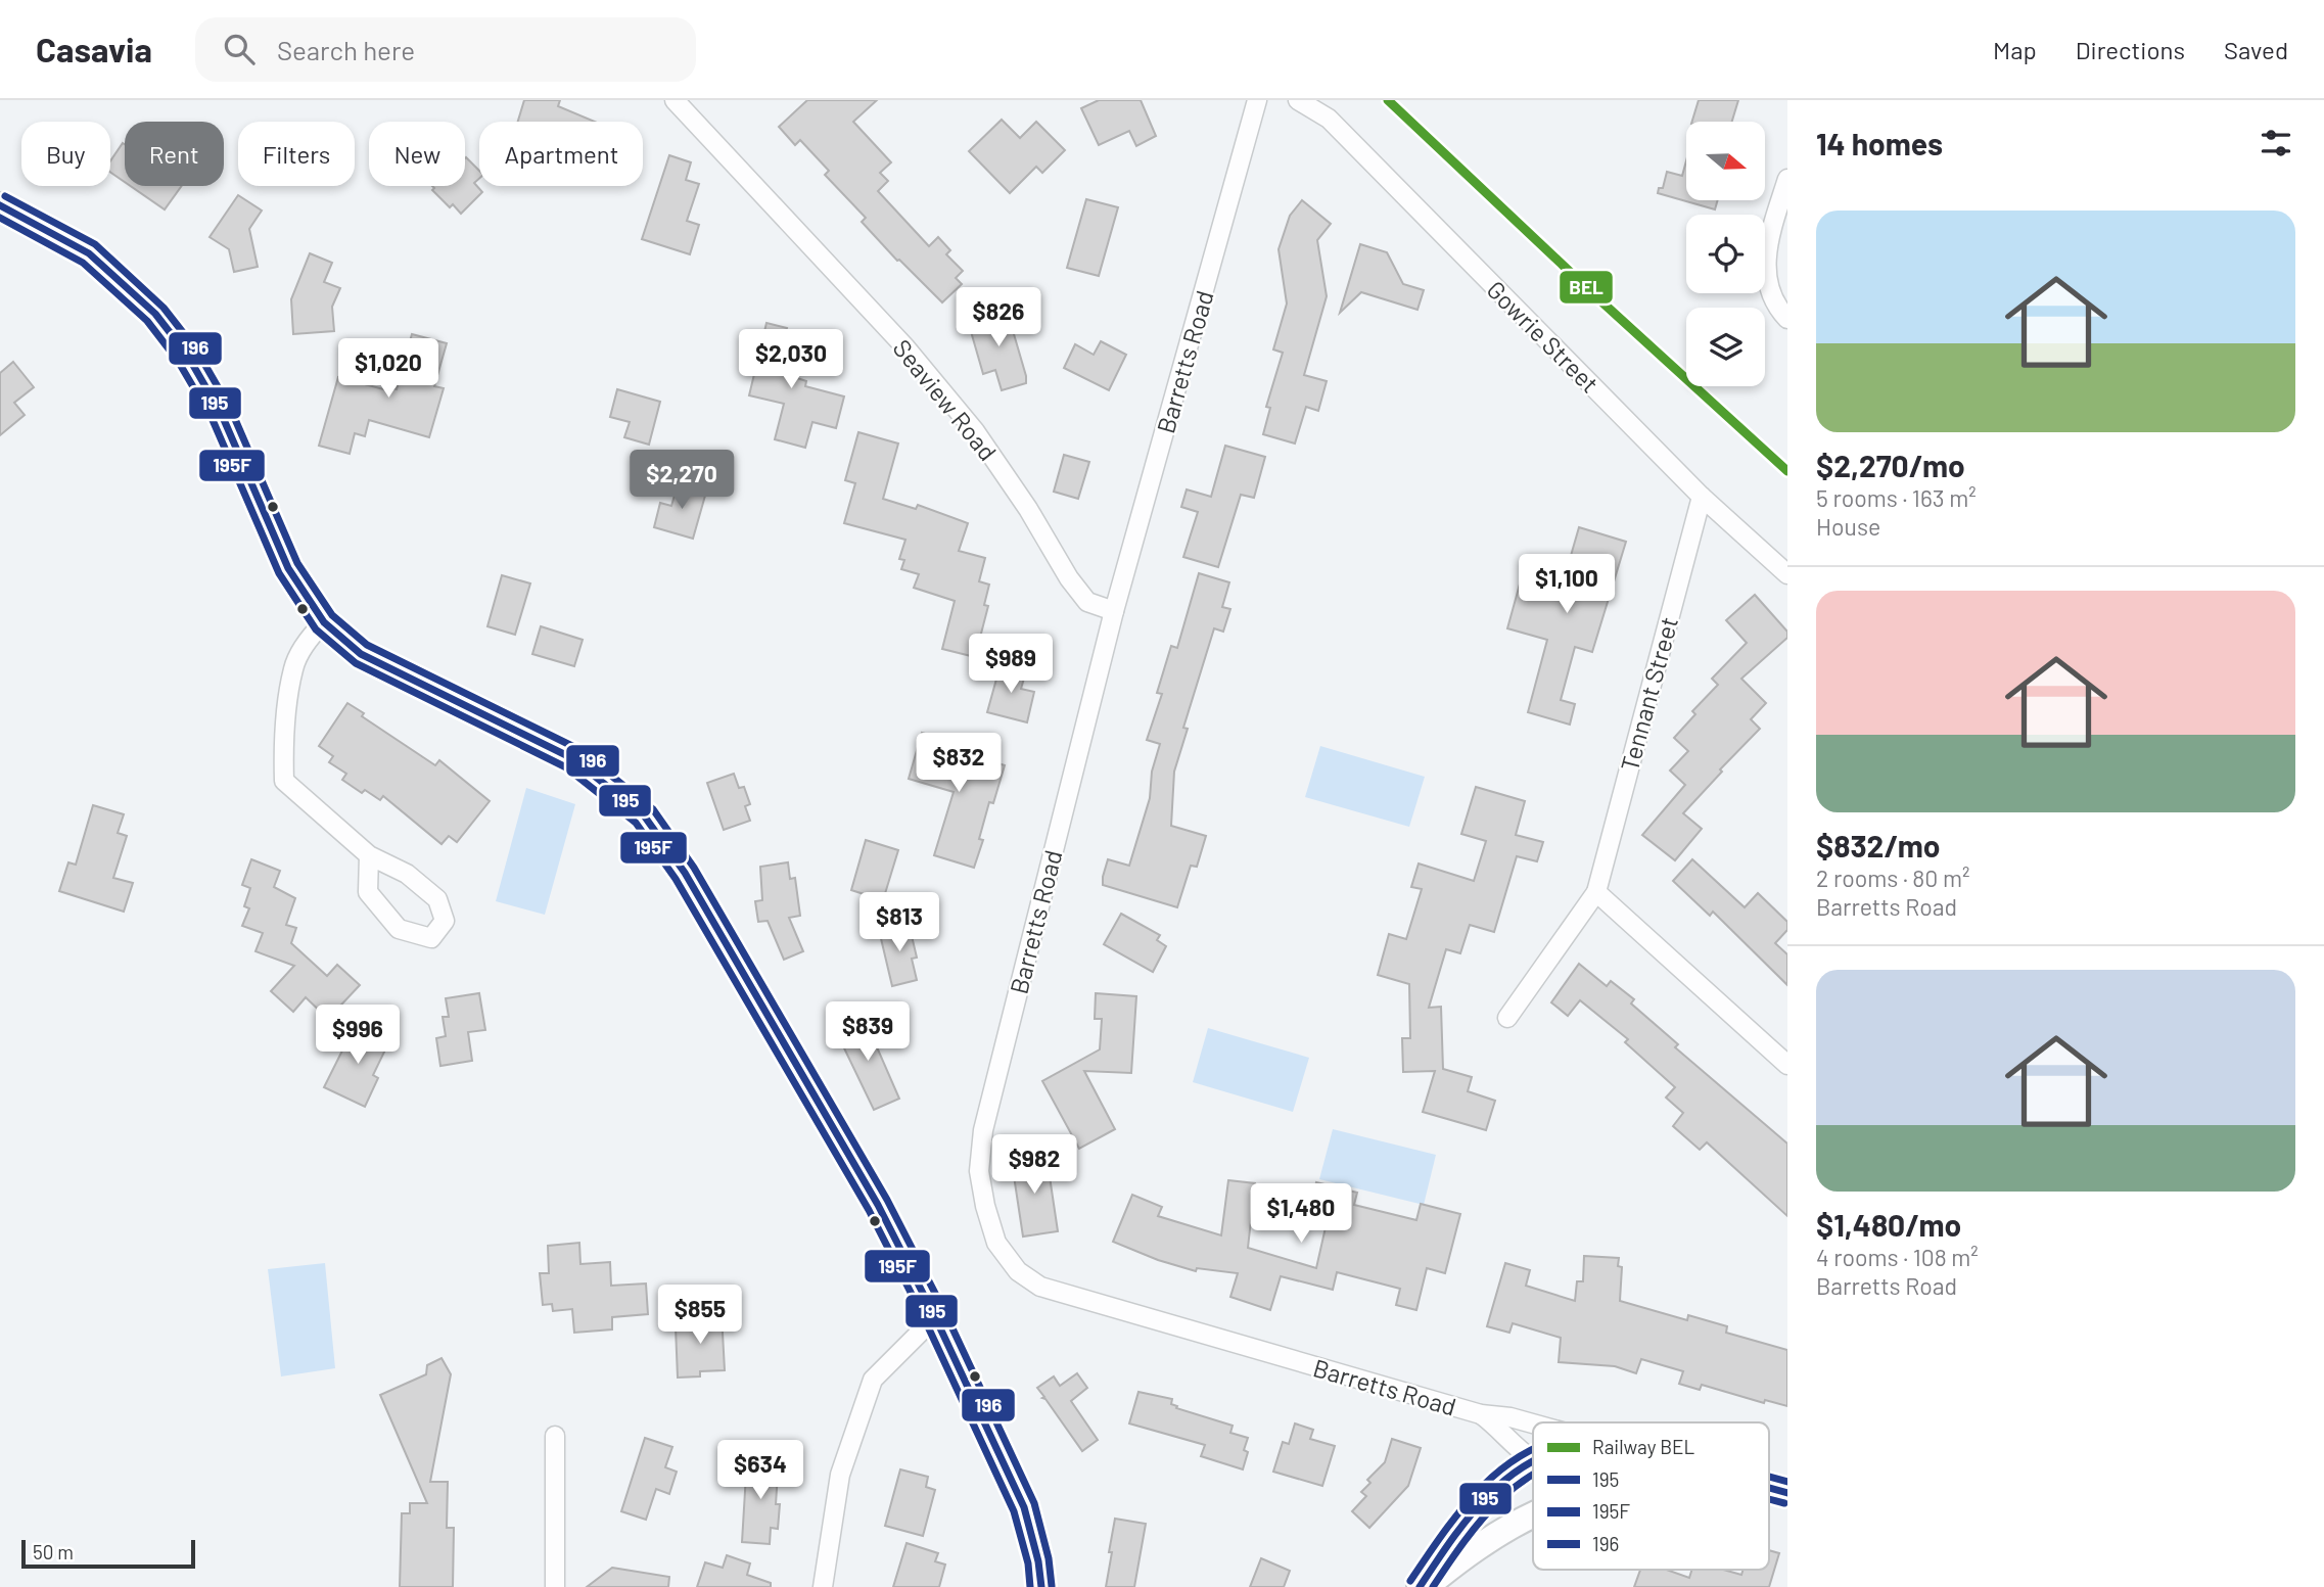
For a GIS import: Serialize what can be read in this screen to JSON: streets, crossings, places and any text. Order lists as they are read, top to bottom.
{
  "streets": {
    "street": [
      "Gowrie Street",
      "Barretts Road",
      "Seaview Road",
      "Tennant Street"
    ]
  },
  "crossings": [
    ["Gowrie Street", "Tennant Street"],
    ["Barretts Road", "Seaview Road"]
  ],
  "lines": [
    "rail line BEL",
    "transit line 196",
    "transit line 195",
    "transit line 195F"
  ],
  "legend": [
    "Railway BEL",
    "195",
    "195F",
    "196"
  ],
  "scale_bar": "50 m",
  "north": "right",
  "page": {
    "header": "Casavia",
    "search": "Search here",
    "nav": ["Map", "Directions", "Saved"],
    "heading": "14 homes",
    "chip": [
      "Buy",
      "Rent",
      "Filters",
      "New",
      "Apartment"
    ],
    "list": [
      {
        "name": "$2,270/mo",
        "note": "5 rooms · 163 m² · House"
      },
      {
        "name": "$832/mo",
        "note": "2 rooms · 80 m² · Barretts Road"
      },
      {
        "name": "$1,480/mo",
        "note": "4 rooms · 108 m² · Barretts Road"
      }
    ],
    "price": [
      "$826",
      "$2,030",
      "$1,020",
      "$2,270",
      "$1,100",
      "$989",
      "$832",
      "$813",
      "$839",
      "$996",
      "$982",
      "$1,480",
      "$855",
      "$634"
    ],
    "scale": "50 m"
  }
}
